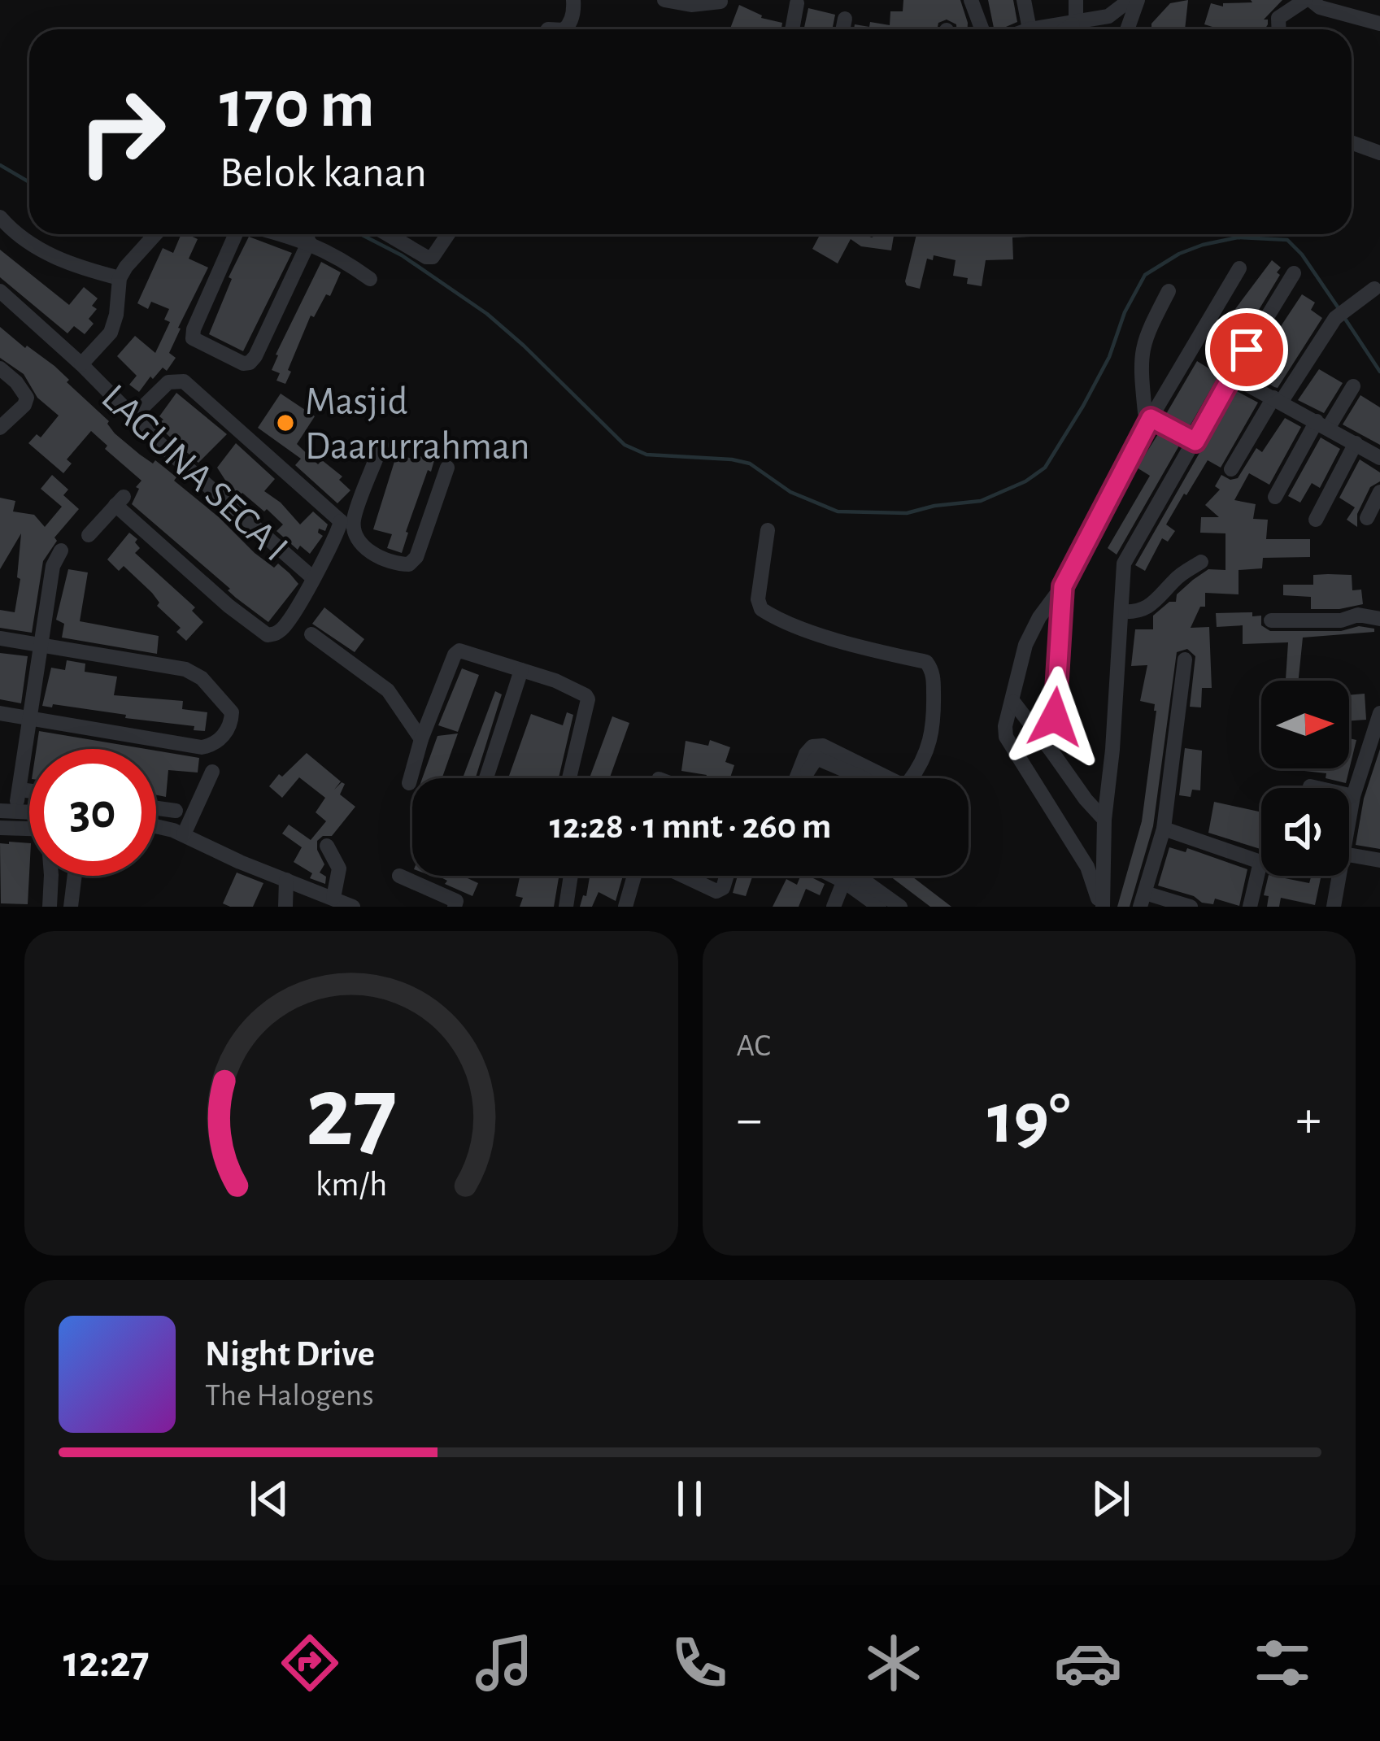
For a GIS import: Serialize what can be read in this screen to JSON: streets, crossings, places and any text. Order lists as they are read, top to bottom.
{
  "streets": {
    "street": ["LAGUNA SECA I"]
  },
  "places": ["Masjid Daarurrahman"],
  "north": "right",
  "page": {
    "turn": ["170 m", "Belok kanan"],
    "limit": "30",
    "trip": "12:28 · 1 mnt · 260 m",
    "tile": "AC",
    "heat": ["−", "19°", "+"],
    "song": ["Night Drive", "The Halogens"],
    "tabs": "12:27",
    "gauge": ["27", "km/h"]
  }
}
